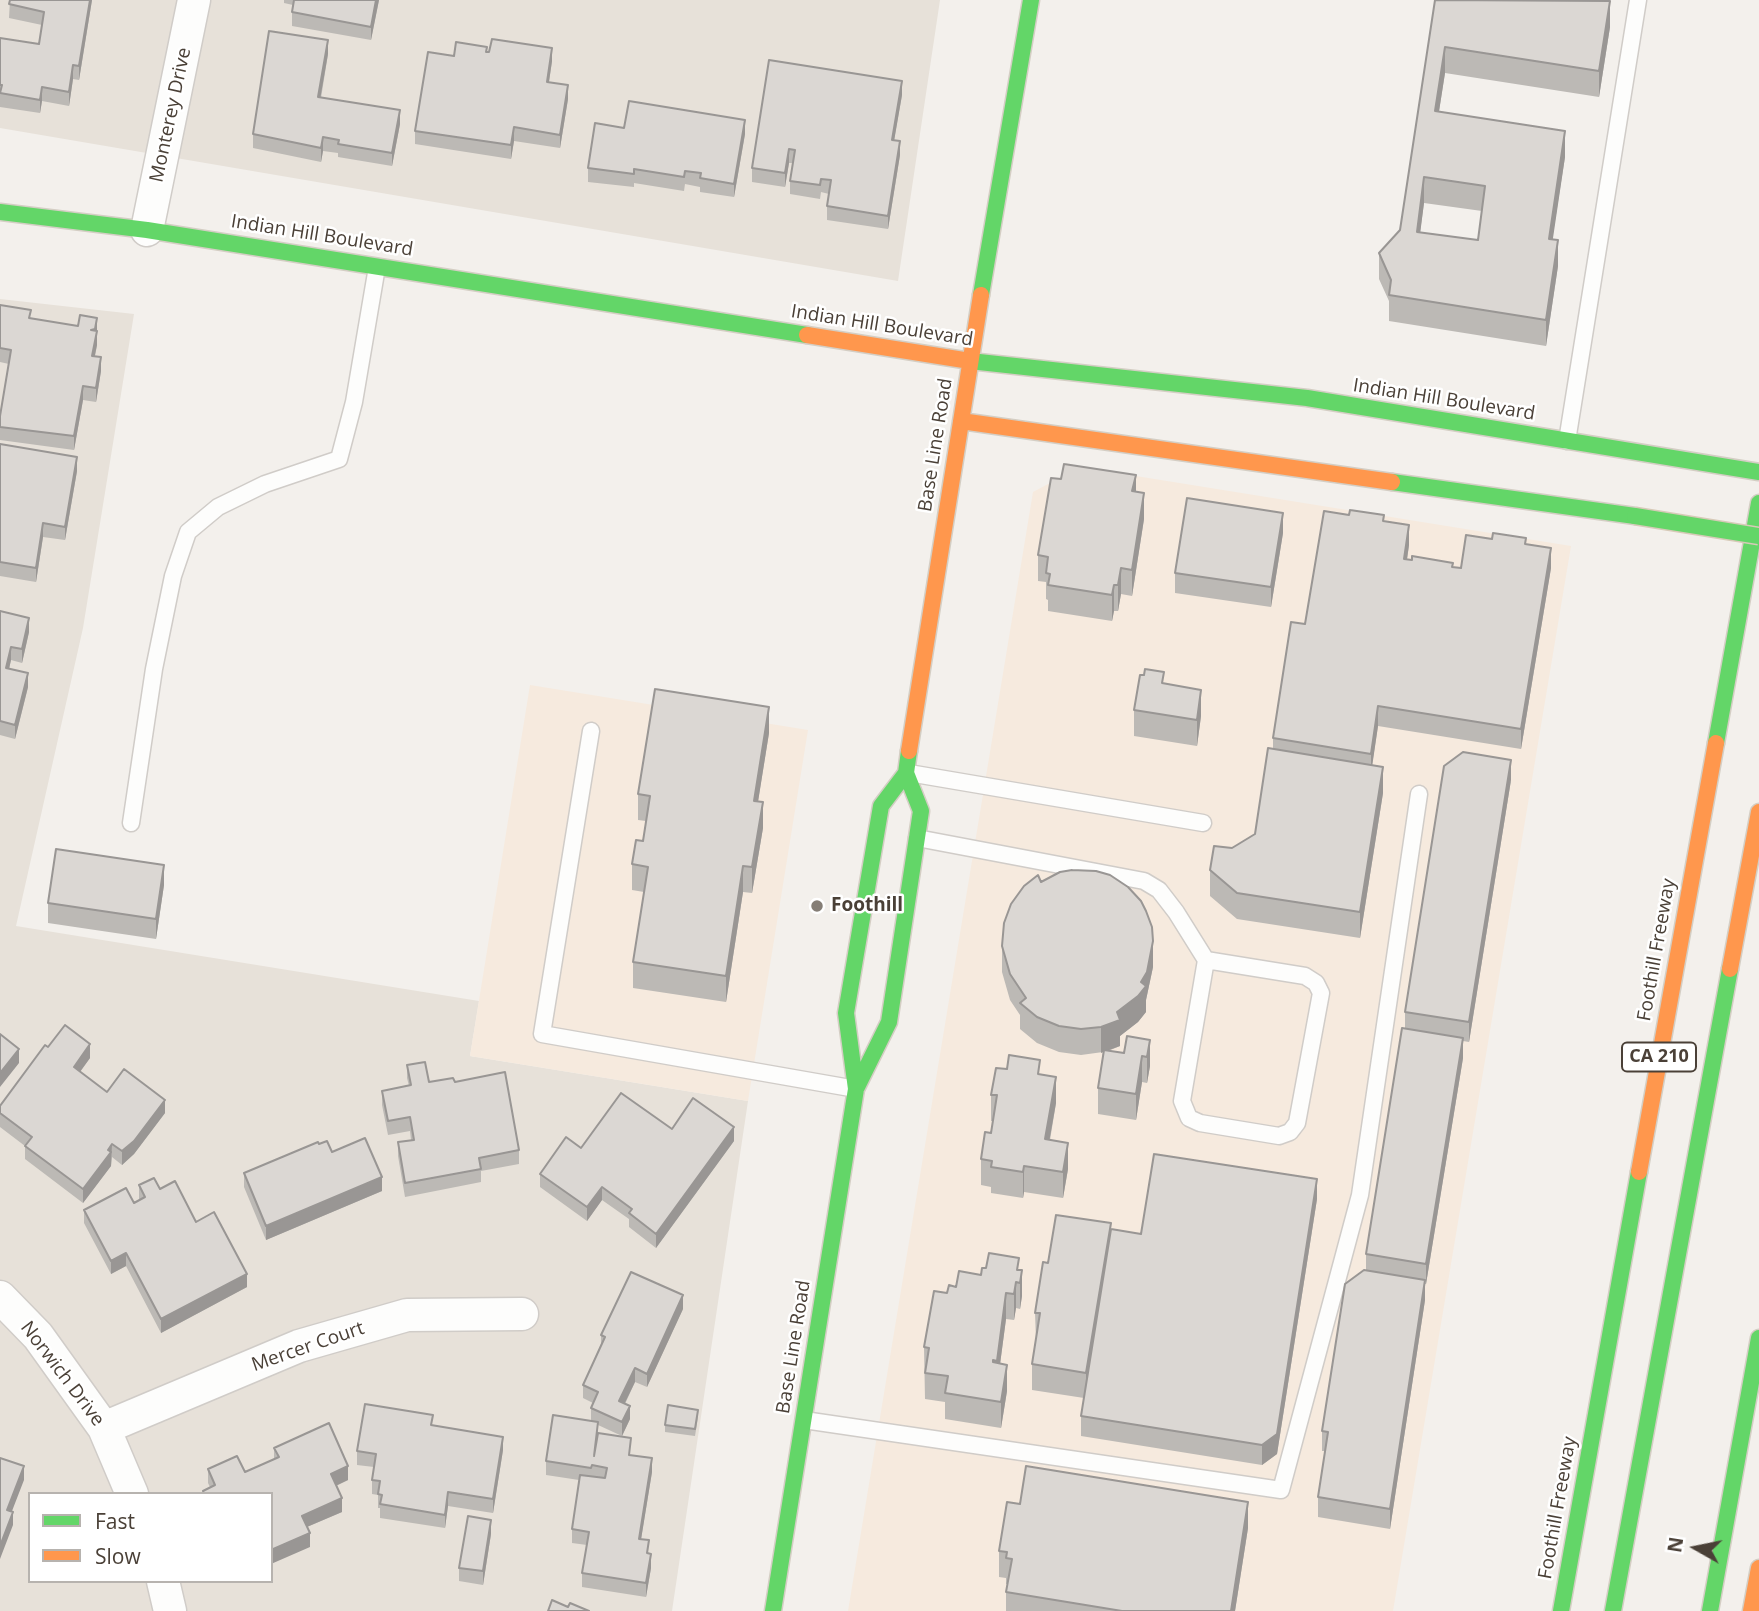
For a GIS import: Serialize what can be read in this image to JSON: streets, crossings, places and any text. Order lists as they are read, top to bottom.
{
  "streets": {
    "main road": [
      "Indian Hill Boulevard",
      "Base Line Road",
      "Foothill Freeway",
      "CA 210"
    ],
    "street": ["Monterey Drive", "Mercer Court", "Norwich Drive"]
  },
  "crossings": [
    ["Monterey Drive", "Indian Hill Boulevard"],
    ["Indian Hill Boulevard", "Base Line Road"],
    ["Mercer Court", "Norwich Drive"]
  ],
  "places": ["Foothill"],
  "legend": ["Fast", "Slow"],
  "north": "left"
}
